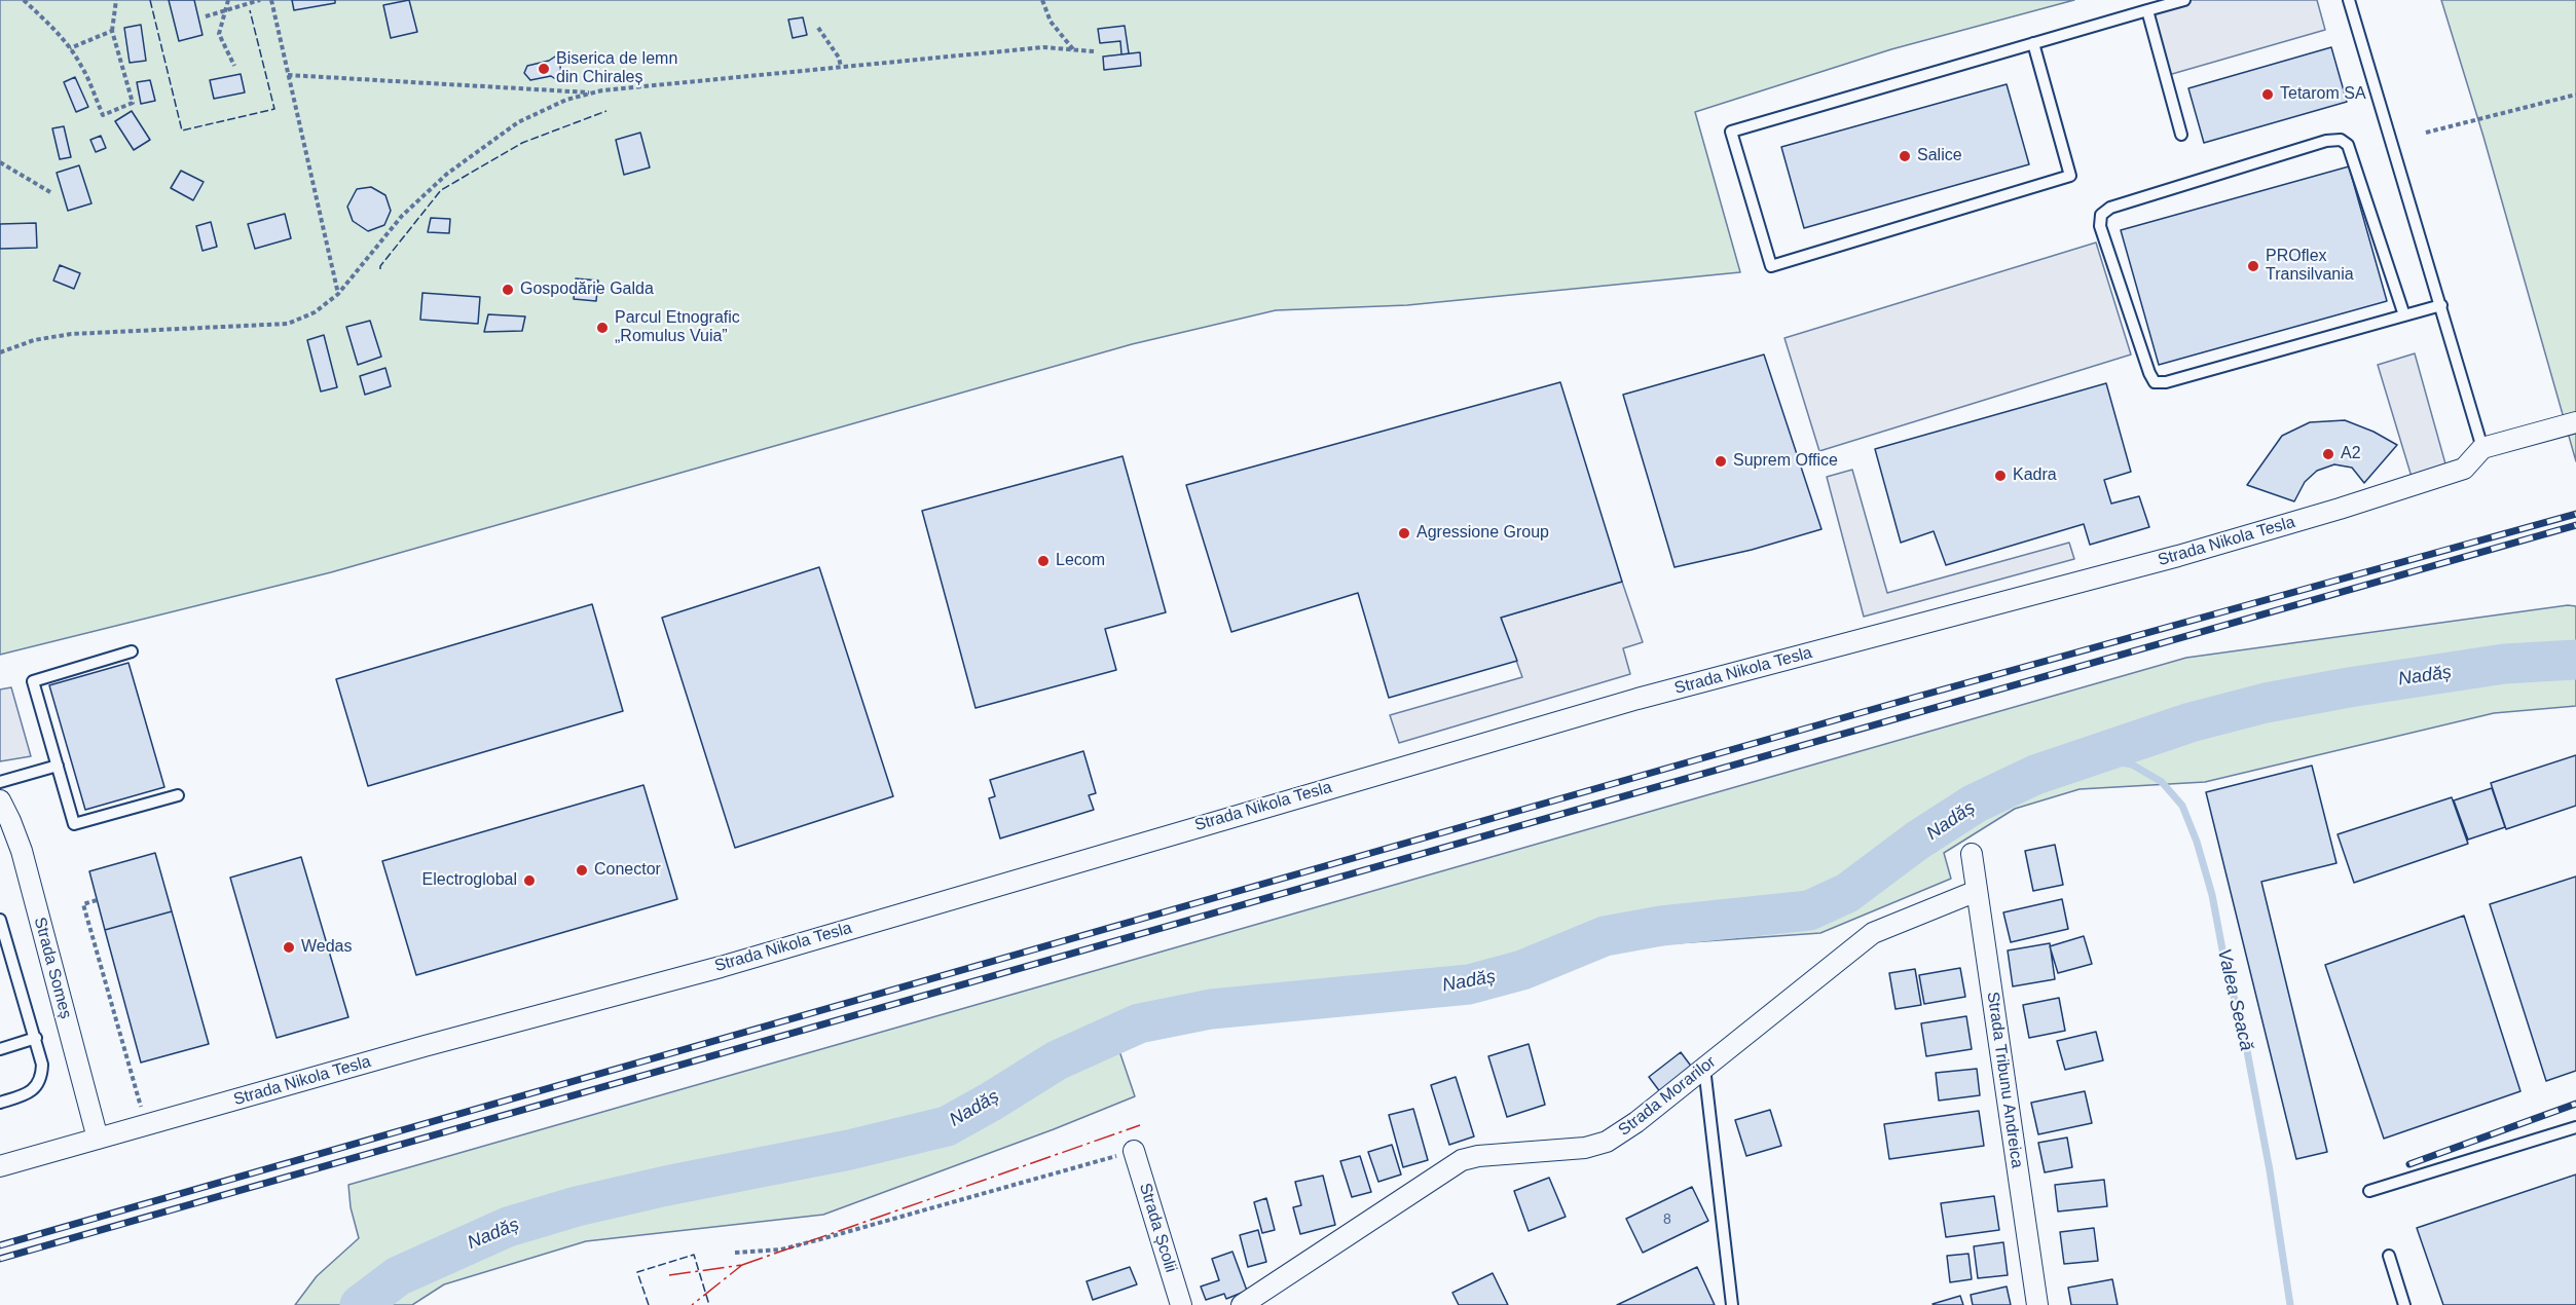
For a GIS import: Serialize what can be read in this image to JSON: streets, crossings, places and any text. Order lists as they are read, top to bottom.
{
  "streets": {
    "street": [
      "Strada Nikola Tesla",
      "Strada Someș",
      "Strada Tribunu Andreica",
      "Strada Morarilor",
      "Strada Școlii"
    ]
  },
  "crossings": [
    ["Strada Nikola Tesla", "Strada Someș"],
    ["Strada Tribunu Andreica", "Strada Morarilor"]
  ],
  "water": ["Nadăș", "Valea Seacă"],
  "places": [
    "Biserica de lemn din Chiraleș",
    "Tetarom SA",
    "Salice",
    "PROflex Transilvania",
    "Gospodărie Galda",
    "Parcul Etnografic „Romulus Vuia”",
    "A2",
    "Suprem Office",
    "Kadra",
    "Agressione Group",
    "Lecom",
    "Conector",
    "Electroglobal",
    "Wedas"
  ],
  "house_numbers": ["8"]
}
